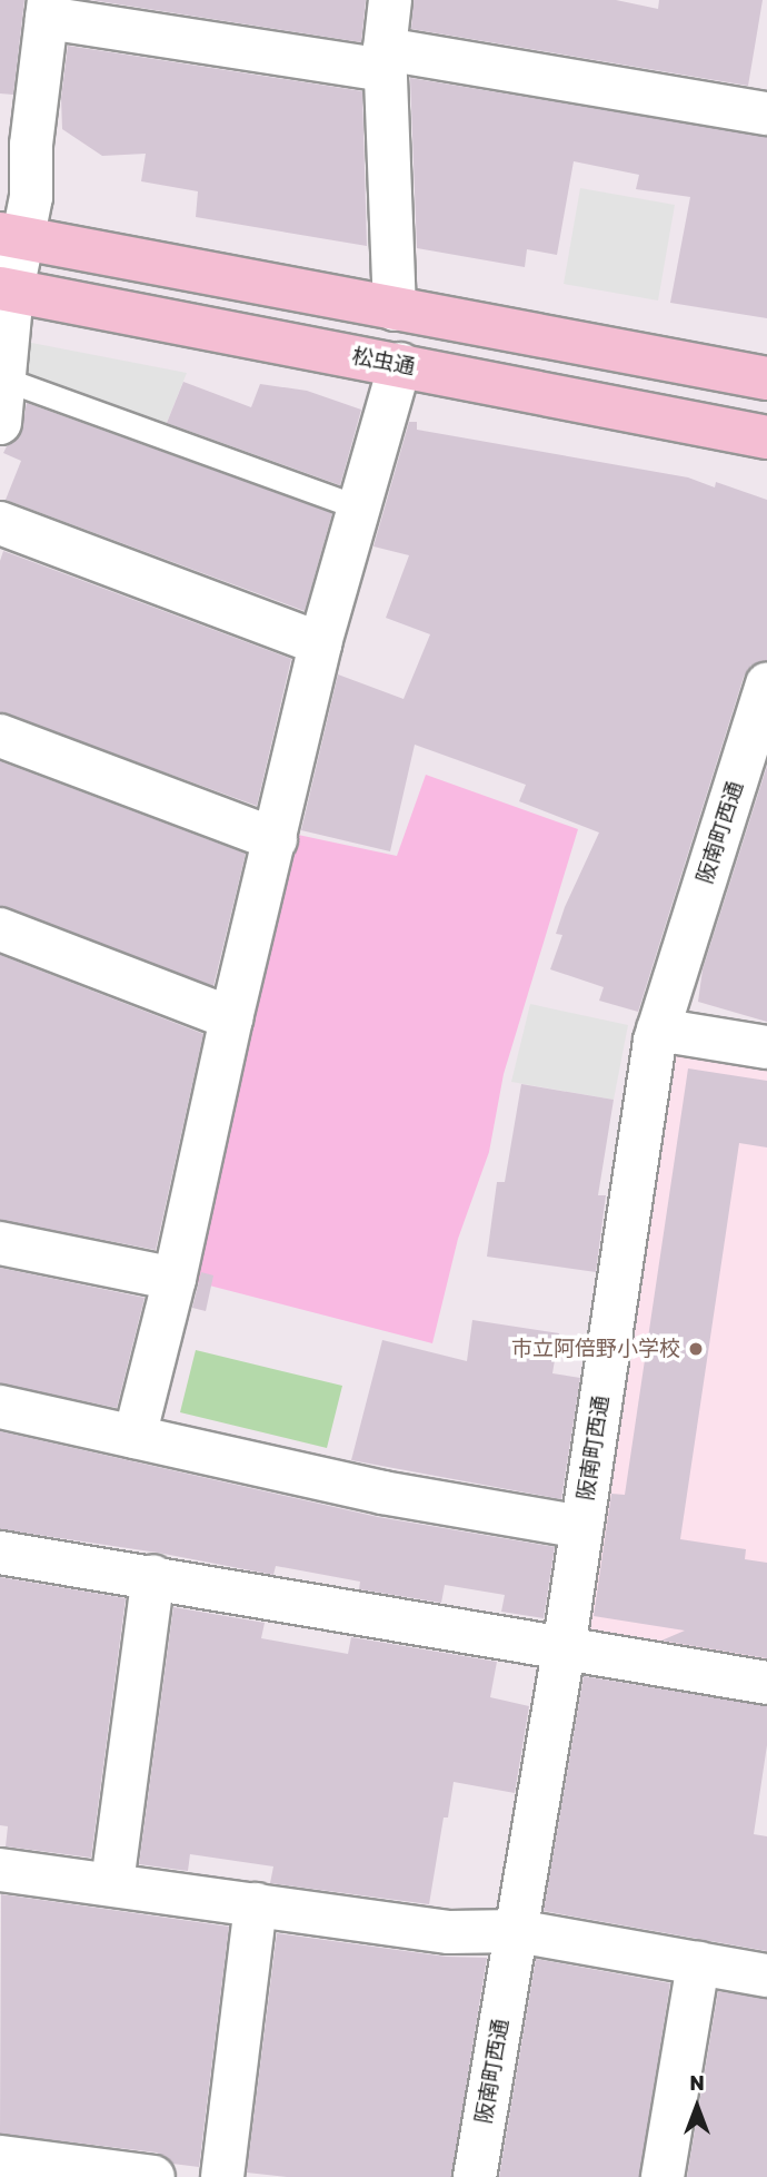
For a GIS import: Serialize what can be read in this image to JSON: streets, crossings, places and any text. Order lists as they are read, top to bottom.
{
  "streets": {
    "street": ["松虫通", "阪南町西通"]
  },
  "places": ["市立阿倍野小学校"],
  "north": "top"
}
